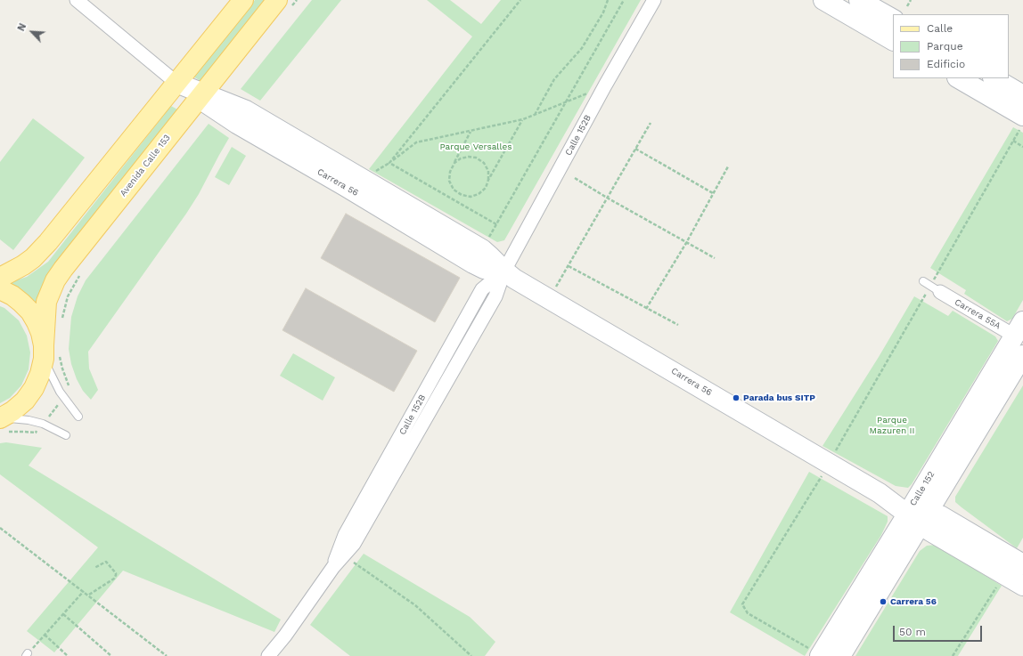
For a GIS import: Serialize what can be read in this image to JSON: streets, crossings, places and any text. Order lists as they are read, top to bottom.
{
  "streets": {
    "main road": ["Avenida Calle 153"],
    "street": [
      "Calle 152B",
      "Carrera 56",
      "Carrera 55A",
      "Calle 152"
    ]
  },
  "crossings": [
    ["Calle 152B", "Carrera 56"],
    ["Avenida Calle 153", "Carrera 56"],
    ["Carrera 56", "Calle 152"],
    ["Carrera 55A", "Calle 152"]
  ],
  "parks": ["Parque Versalles", "Parque Mazuren II"],
  "places": ["Parada bus SITP", "Carrera 56"],
  "legend": ["Calle", "Parque", "Edificio"],
  "scale_bar": "50 m",
  "north": "top left"
}
